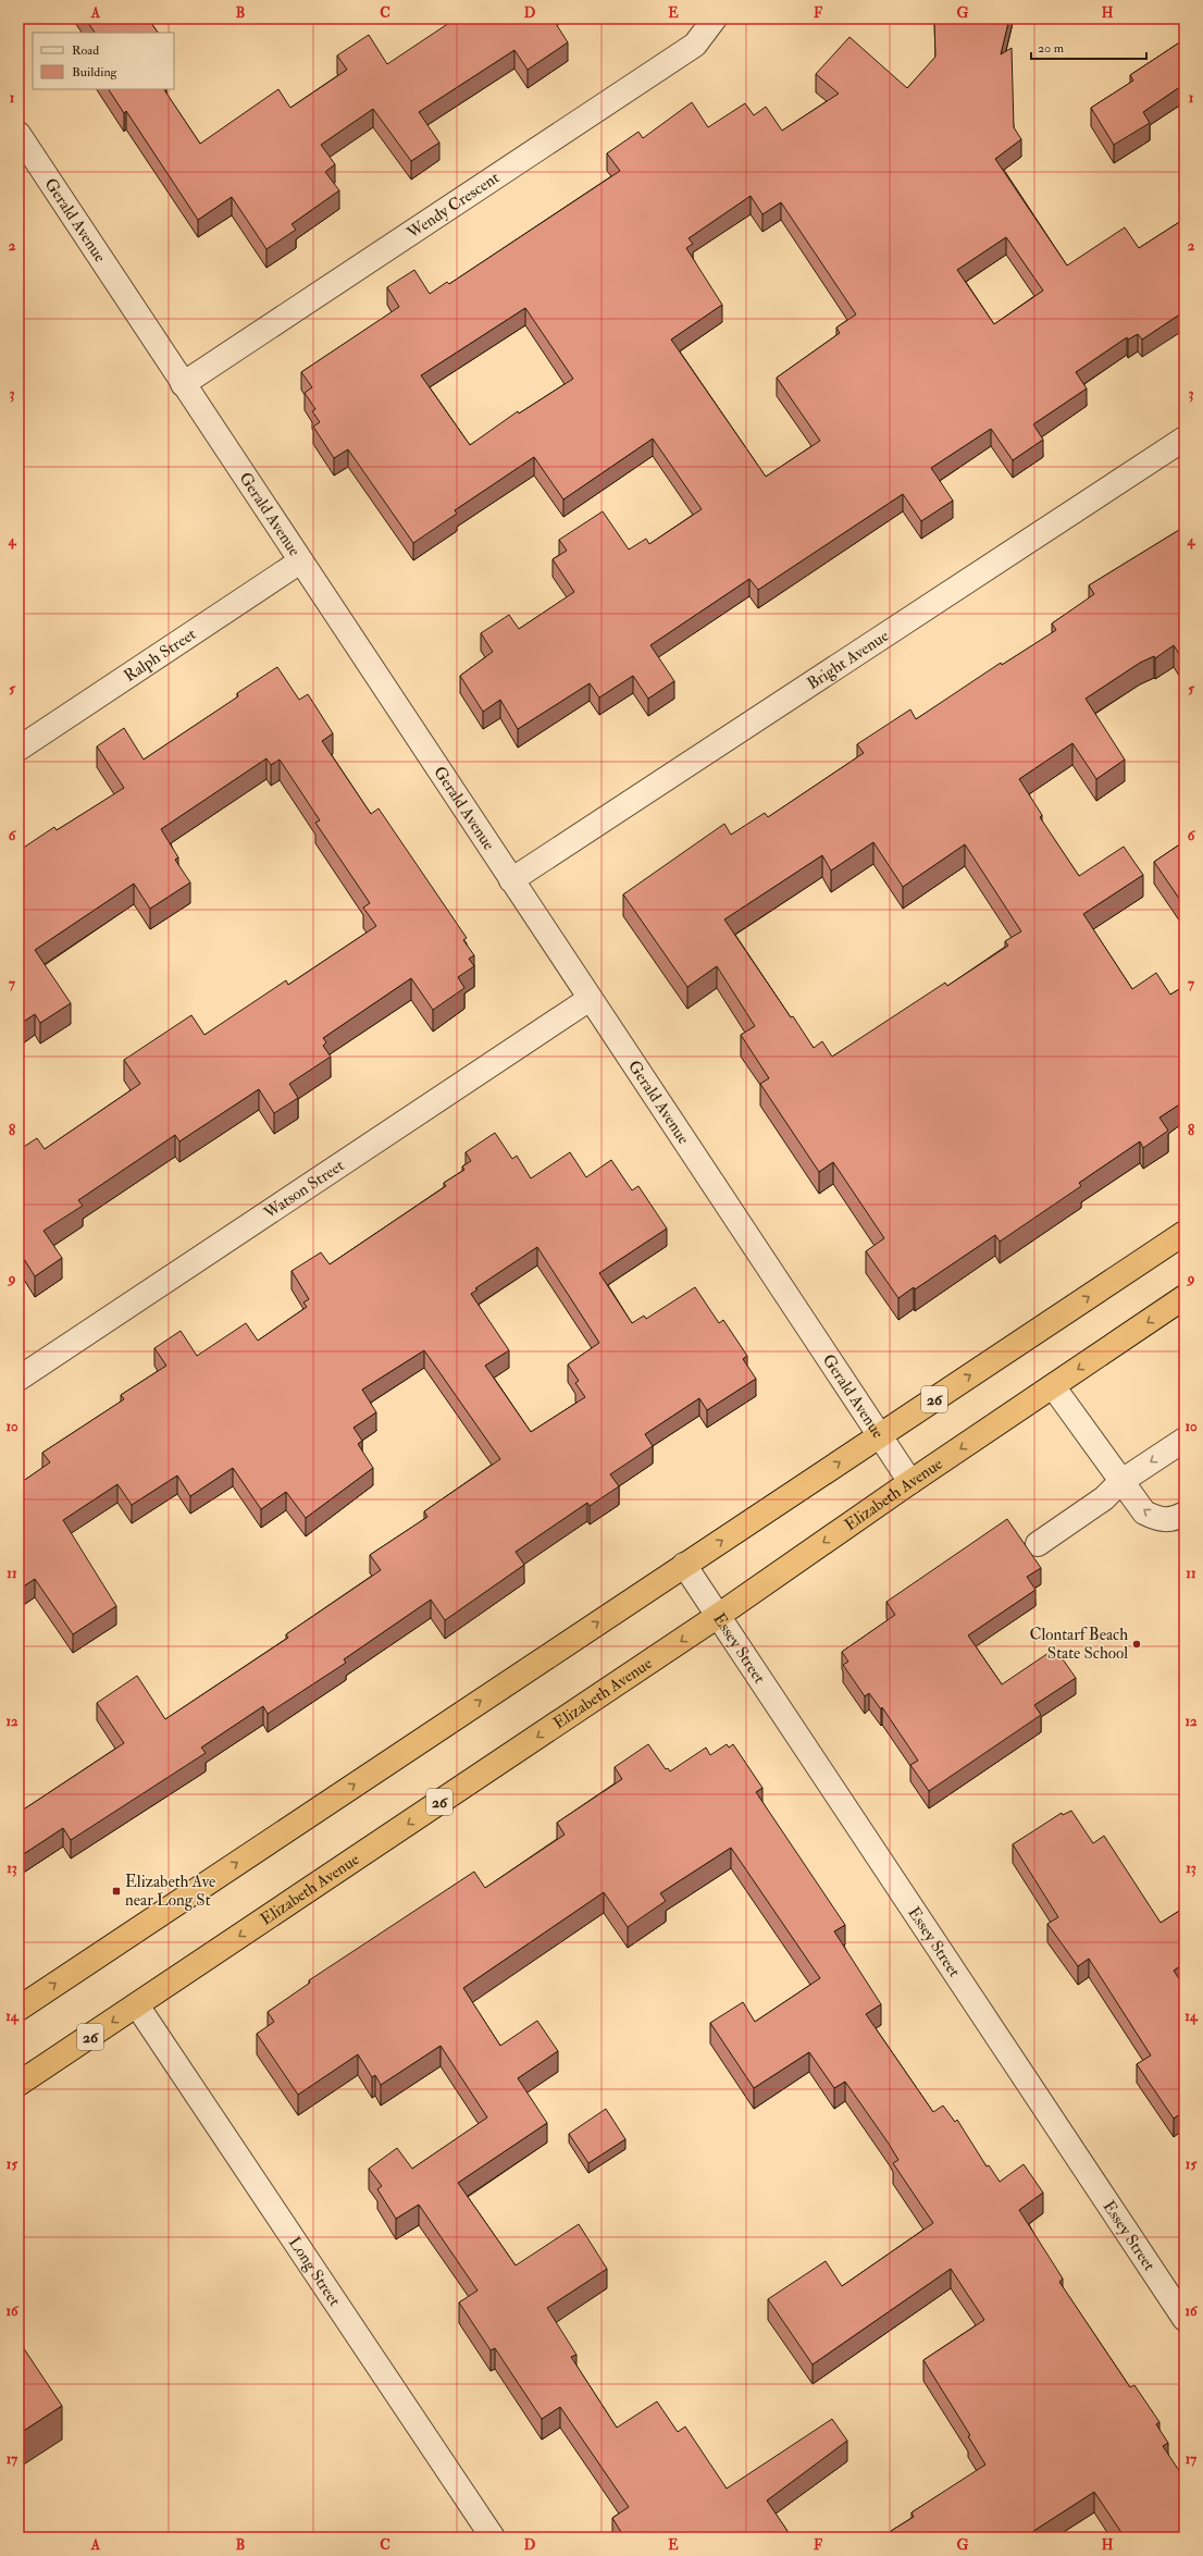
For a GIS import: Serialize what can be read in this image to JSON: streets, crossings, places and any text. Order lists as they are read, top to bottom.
{
  "streets": {
    "highway": ["26", "Elizabeth Avenue"],
    "street": [
      "Wendy Crescent",
      "Gerald Avenue",
      "Ralph Street",
      "Bright Avenue",
      "Watson Street",
      "Essey Street",
      "Long Street"
    ]
  },
  "crossings": [
    ["Wendy Crescent", "Gerald Avenue"],
    ["Gerald Avenue", "Ralph Street"],
    ["Gerald Avenue", "Bright Avenue"],
    ["Gerald Avenue", "Watson Street"],
    ["Gerald Avenue", "26"],
    ["Gerald Avenue", "Elizabeth Avenue"],
    ["26", "Essey Street"],
    ["Elizabeth Avenue", "Essey Street"],
    ["Elizabeth Avenue", "Long Street"]
  ],
  "places": {
    "other": ["Clontarf Beach State School"],
    "transit": ["Elizabeth Ave near Long St"]
  },
  "legend": ["Road", "Building"],
  "scale_bar": "20 m",
  "grid": {
    "columns": [
      "A",
      "B",
      "C",
      "D",
      "E",
      "F",
      "G",
      "H"
    ],
    "rows": [
      "1",
      "2",
      "3",
      "4",
      "5",
      "6",
      "7",
      "8",
      "9",
      "10",
      "11",
      "12",
      "13",
      "14",
      "15",
      "16",
      "17"
    ]
  }
}
